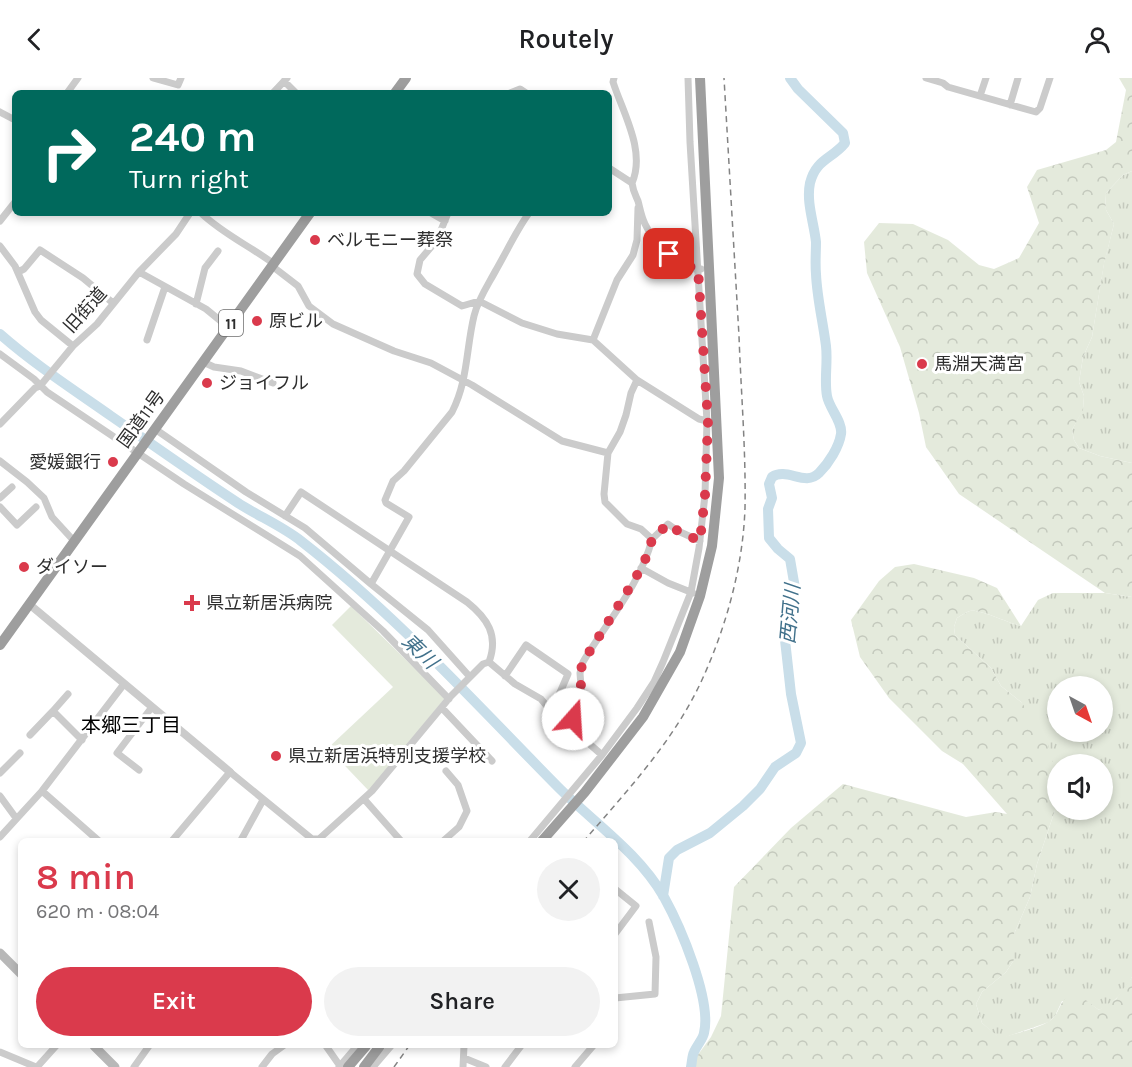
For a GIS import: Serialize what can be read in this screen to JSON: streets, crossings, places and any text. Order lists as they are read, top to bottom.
{
  "streets": {
    "highway": ["11", "国道11号"],
    "street": ["旧街道"]
  },
  "districts": ["本郷三丁目"],
  "water": ["西河川", "東川"],
  "places": {
    "other": [
      "ベルモニー葬祭",
      "原ビル",
      "馬淵天満宮",
      "ジョイフル",
      "愛媛銀行",
      "ダイソー",
      "県立新居浜特別支援学校"
    ],
    "health": ["県立新居浜病院"]
  },
  "north": "bottom right",
  "page": {
    "header": "Routely",
    "turn": ["240 m", "Turn right"],
    "heading": ["8 min", "620 m · 08:04"],
    "buttons": ["Exit", "Share"]
  }
}
